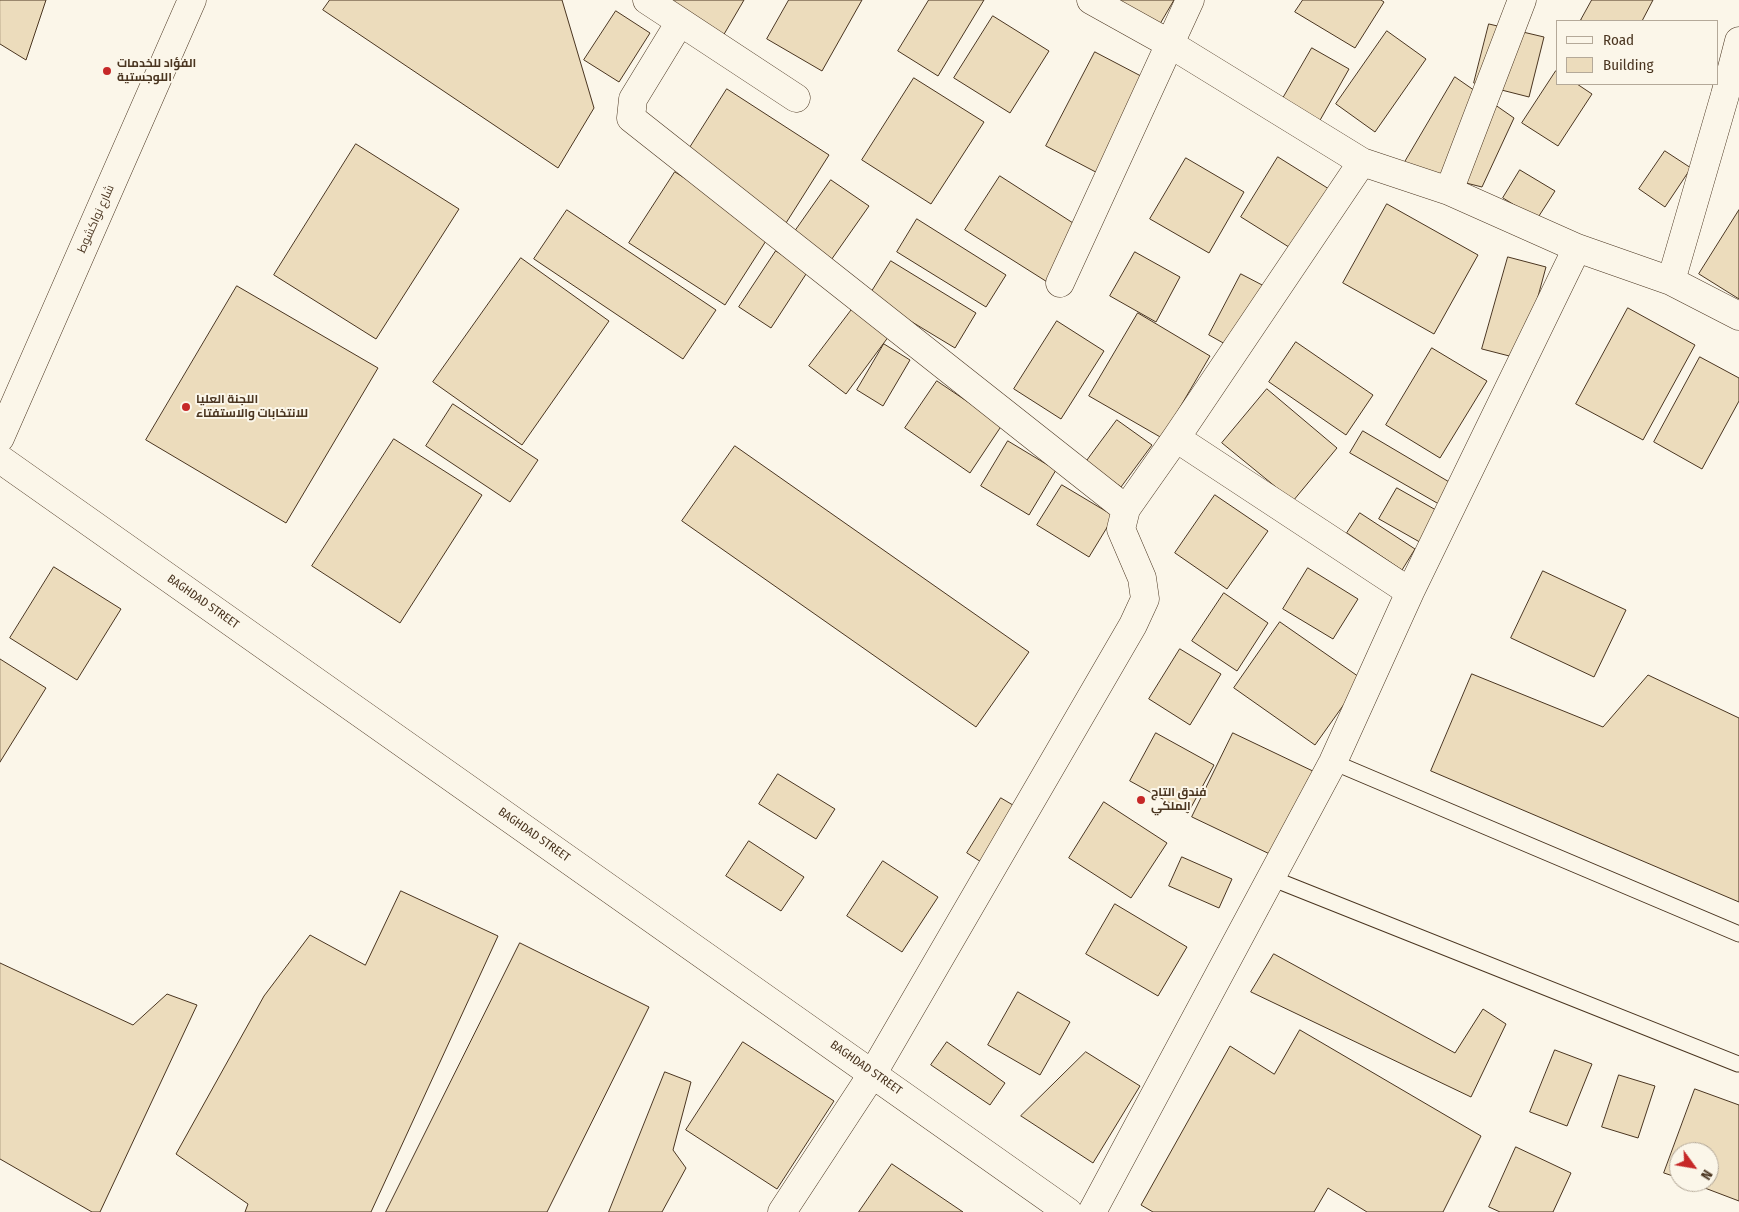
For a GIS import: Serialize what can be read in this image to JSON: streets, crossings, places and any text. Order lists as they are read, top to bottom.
{
  "streets": {
    "street": ["شارع نواكشوط", "BAGHDAD STREET"]
  },
  "places": ["الفؤاد للخدمات اللوجستية", "اللجنة العليا للانتخابات والاستفتاء", "فندق التاج الملكي"],
  "legend": ["Road", "Building"],
  "north": "bottom right"
}
